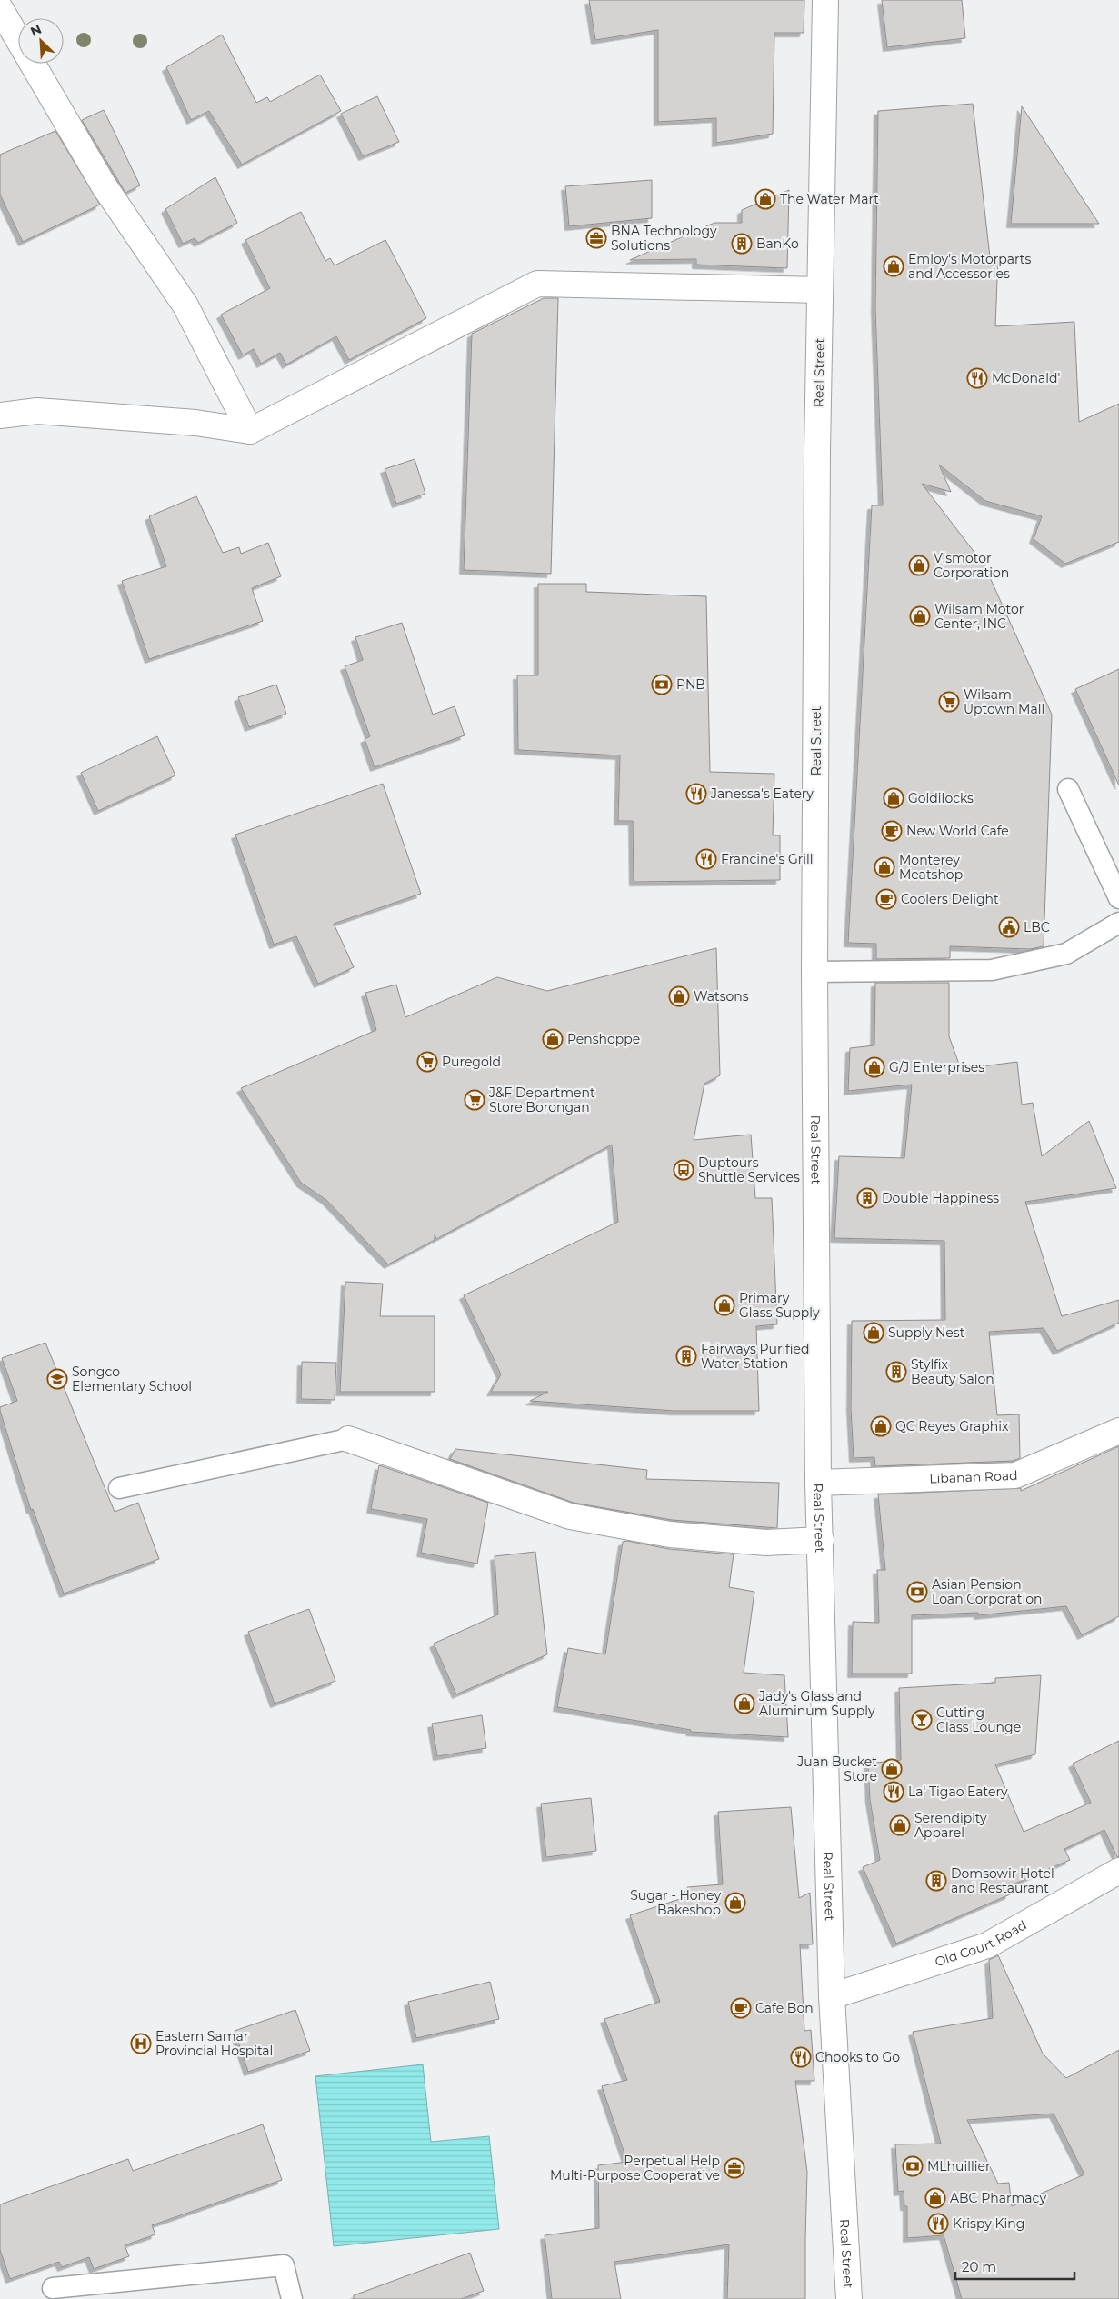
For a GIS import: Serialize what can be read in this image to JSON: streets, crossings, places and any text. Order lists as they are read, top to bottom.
{
  "streets": {
    "street": ["Real Street", "Libanan Road", "Old Court Road"]
  },
  "crossings": [
    ["Real Street", "Libanan Road"],
    ["Real Street", "Old Court Road"]
  ],
  "places": {
    "shop": [
      "The Water Mart",
      "Emloy's Motorparts and Accessories",
      "Vismotor Corporation",
      "Wilsam Motor Center, INC",
      "Goldilocks",
      "Monterey Meatshop",
      "Watsons",
      "Penshoppe",
      "G/J Enterprises",
      "Primary Glass Supply",
      "Supply Nest",
      "QC Reyes Graphix",
      "Jady's Glass and Aluminum Supply",
      "Juan Bucket Store",
      "Serendipity Apparel",
      "Sugar - Honey Bakeshop",
      "ABC Pharmacy"
    ],
    "office": ["BNA Technology Solutions", "Perpetual Help Multi-Purpose Cooperative"],
    "building": [
      "BanKo",
      "Double Happiness",
      "Fairways Purified Water Station",
      "Stylfix Beauty Salon",
      "Domsowir Hotel and Restaurant"
    ],
    "restaurant": [
      "McDonald'",
      "Janessa's Eatery",
      "Francine's Grill",
      "La' Tigao Eatery",
      "Chooks to Go",
      "Krispy King"
    ],
    "bank": ["PNB", "Asian Pension Loan Corporation", "MLhuillier"],
    "supermarket": ["Wilsam Uptown Mall", "Puregold", "J&F Department Store Borongan"],
    "cafe": ["New World Cafe", "Coolers Delight", "Cafe Bon"],
    "public building": ["LBC"],
    "bus stop": ["Duptours Shuttle Services"],
    "school or university": ["Songco Elementary School"],
    "bar": ["Cutting Class Lounge"],
    "hospital": ["Eastern Samar Provincial Hospital"]
  },
  "scale_bar": "20 m",
  "north": "top left"
}
